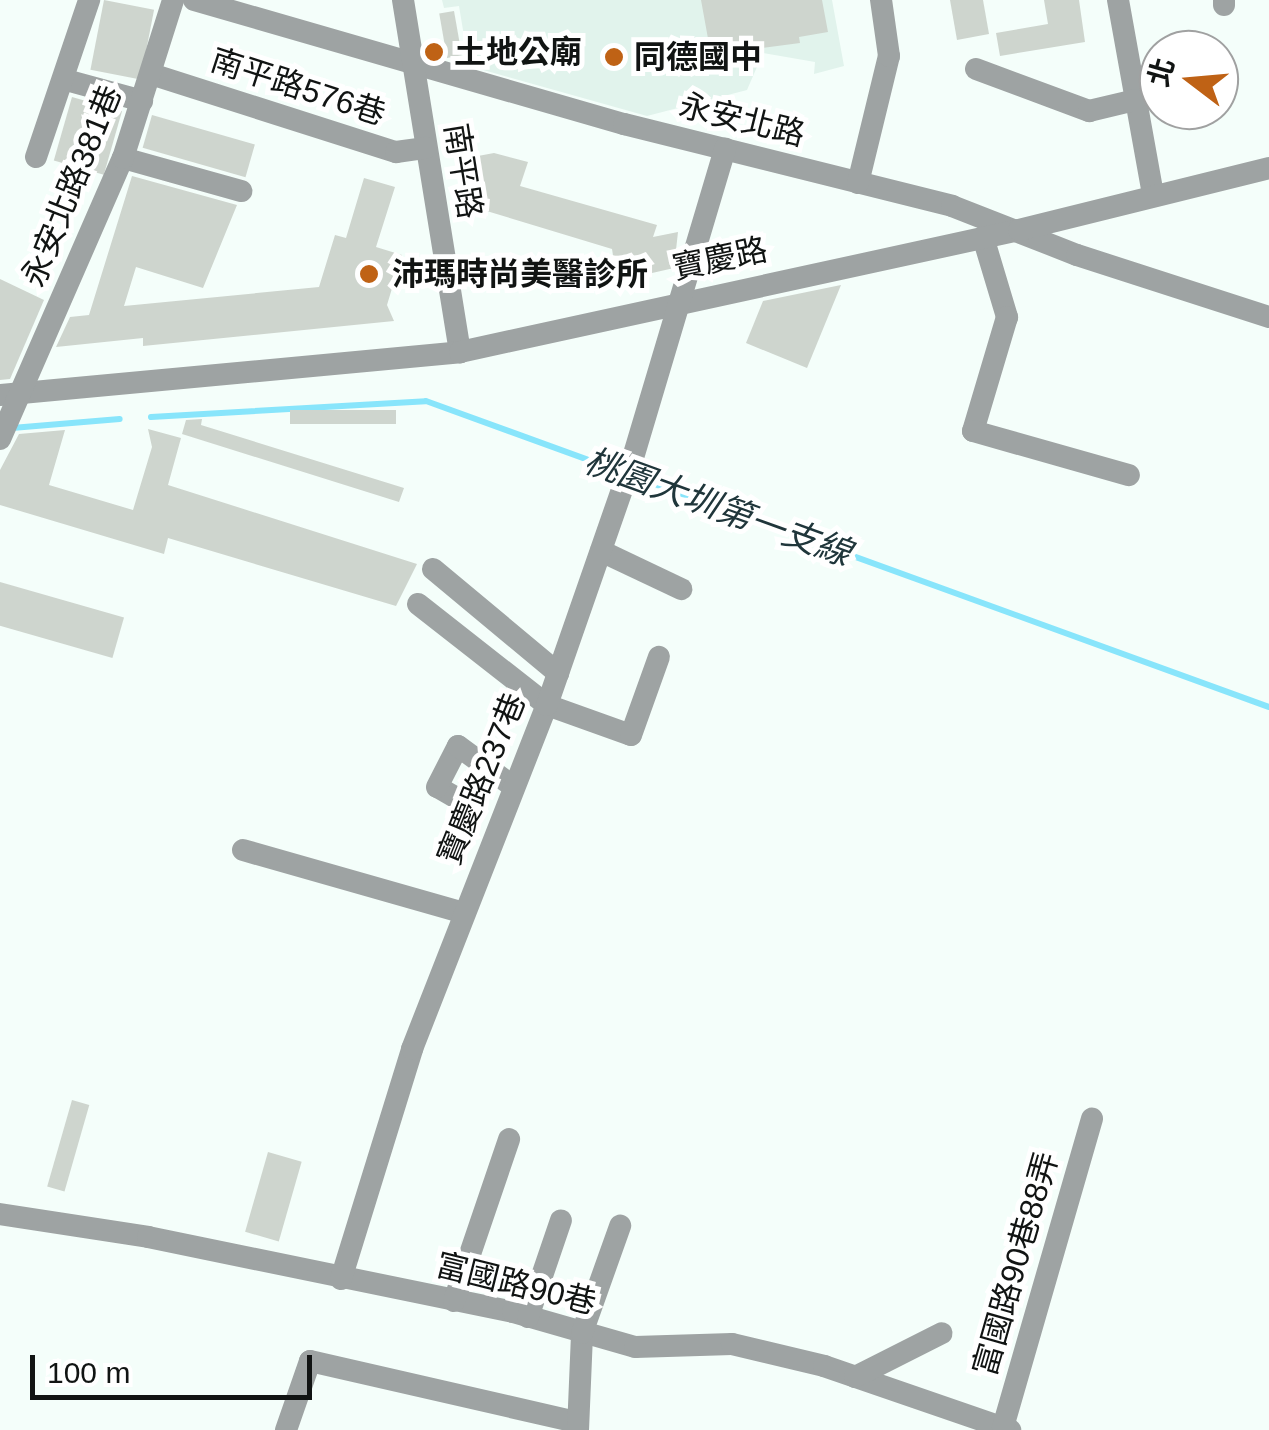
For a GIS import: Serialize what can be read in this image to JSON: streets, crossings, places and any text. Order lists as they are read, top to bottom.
{
  "streets": {
    "street": [
      "南平路576巷",
      "永安北路",
      "南平路",
      "永安北路381巷",
      "寶慶路",
      "寶慶路237巷",
      "富國路90巷88弄",
      "富國路90巷"
    ]
  },
  "crossings": [
    ["南平路576巷", "南平路"],
    ["南平路576巷", "永安北路381巷"],
    ["永安北路", "南平路"],
    ["永安北路", "寶慶路"],
    ["永安北路", "寶慶路237巷"],
    ["南平路", "寶慶路"],
    ["永安北路381巷", "寶慶路"],
    ["寶慶路", "寶慶路237巷"],
    ["寶慶路237巷", "富國路90巷"],
    ["富國路90巷88弄", "富國路90巷"]
  ],
  "water": ["桃園大圳第一支線"],
  "places": ["土地公廟", "同德國中", "沛瑪時尚美醫診所"],
  "scale_bar": "100 m",
  "north": "left"
}
